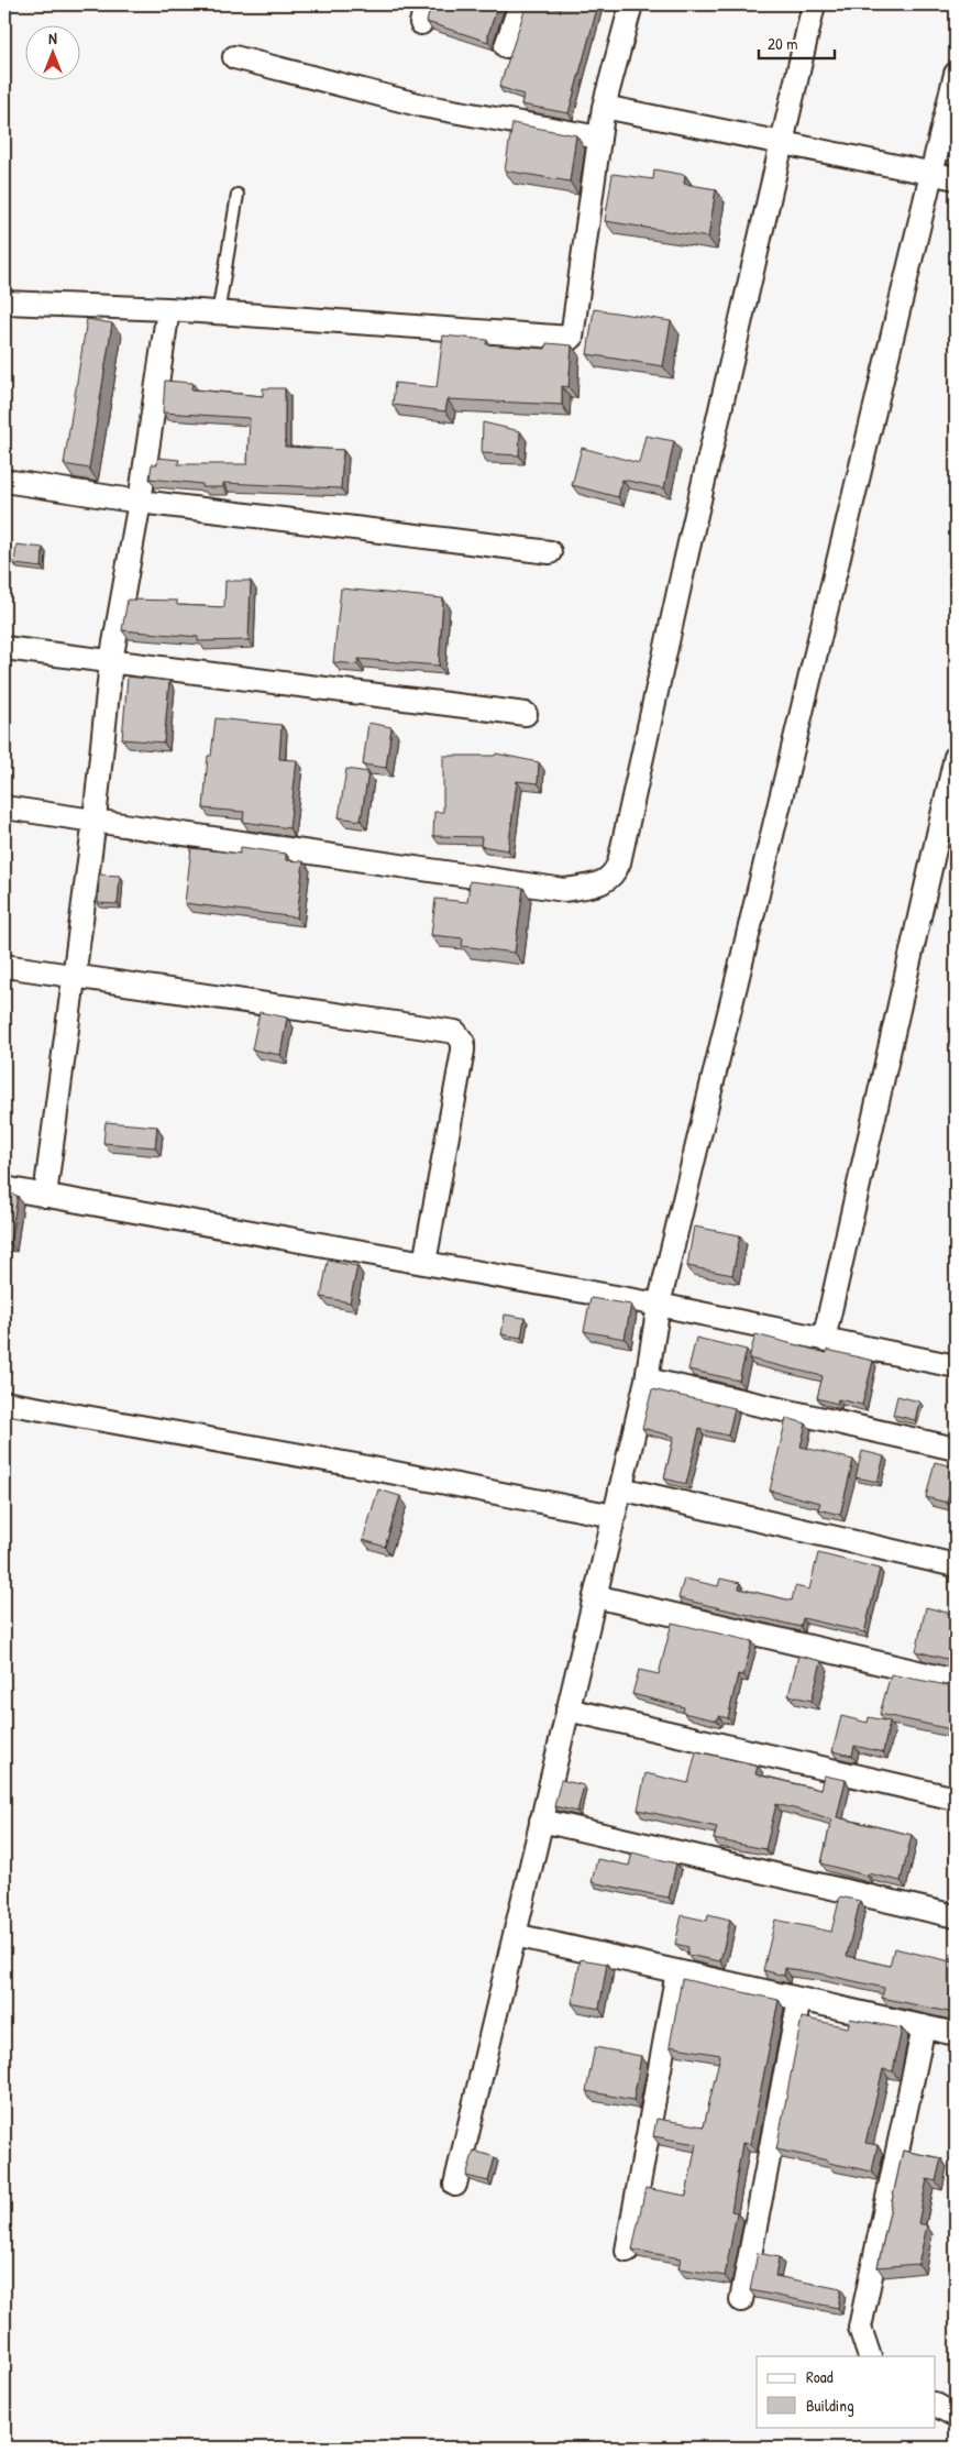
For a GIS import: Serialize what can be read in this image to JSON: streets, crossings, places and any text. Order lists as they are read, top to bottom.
{
  "legend": ["Road", "Building"],
  "scale_bar": "20 m",
  "north": "top"
}
